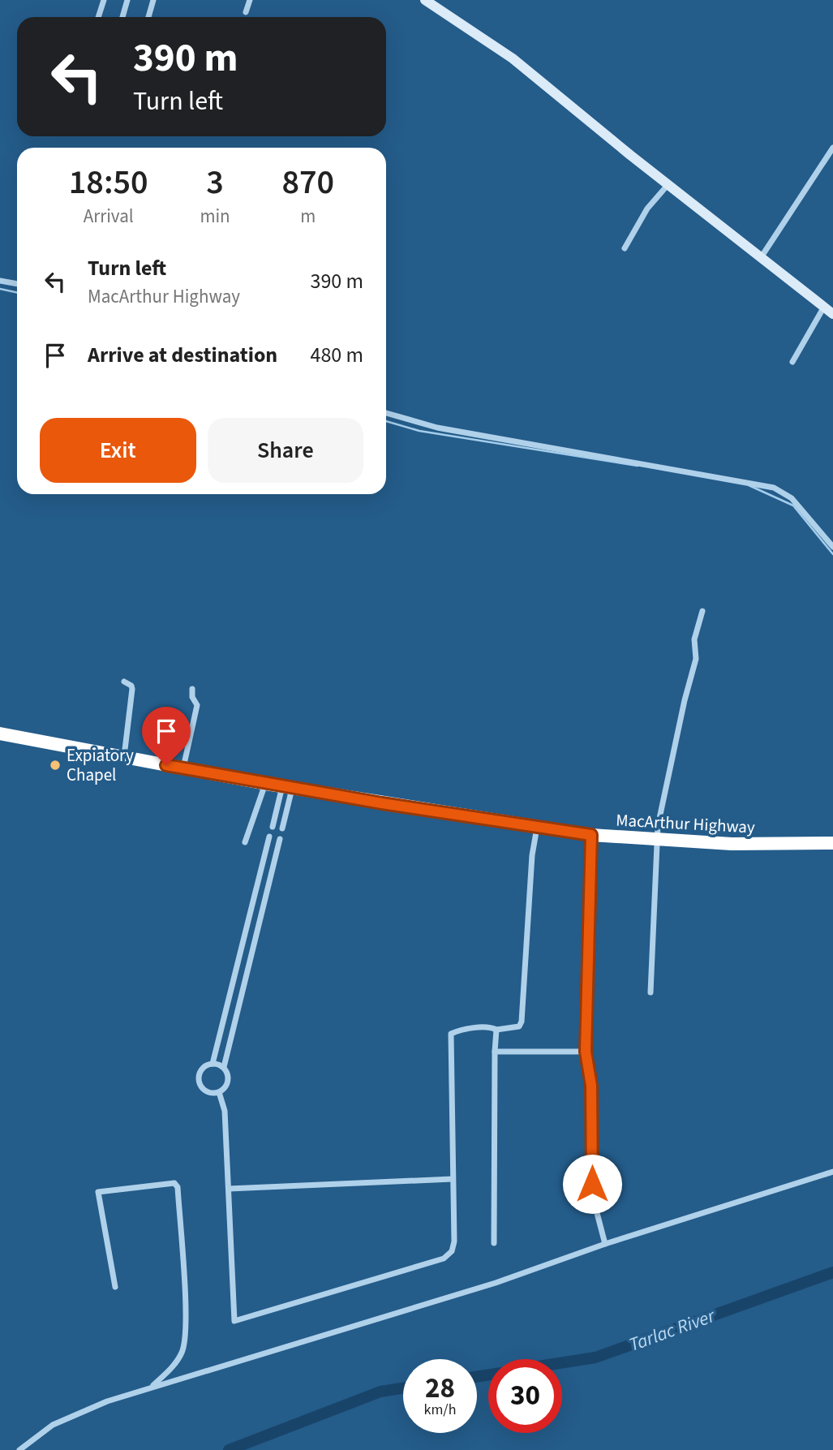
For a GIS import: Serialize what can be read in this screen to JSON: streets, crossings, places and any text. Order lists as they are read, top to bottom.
{
  "streets": {
    "highway": ["MacArthur Highway"]
  },
  "water": ["Tarlac River"],
  "places": ["Expiatory Chapel"],
  "page": {
    "turn": ["390 m", "Turn left"],
    "eta": [
      "18:50",
      "Arrival",
      "3",
      "min",
      "870",
      "m"
    ],
    "list": [
      {
        "name": "Turn left",
        "note": "MacArthur Highway",
        "value": "390 m"
      },
      {
        "name": "Arrive at destination",
        "value": "480 m"
      }
    ],
    "buttons": ["Exit", "Share"],
    "speed": "28 km/h",
    "limit": "30"
  }
}
